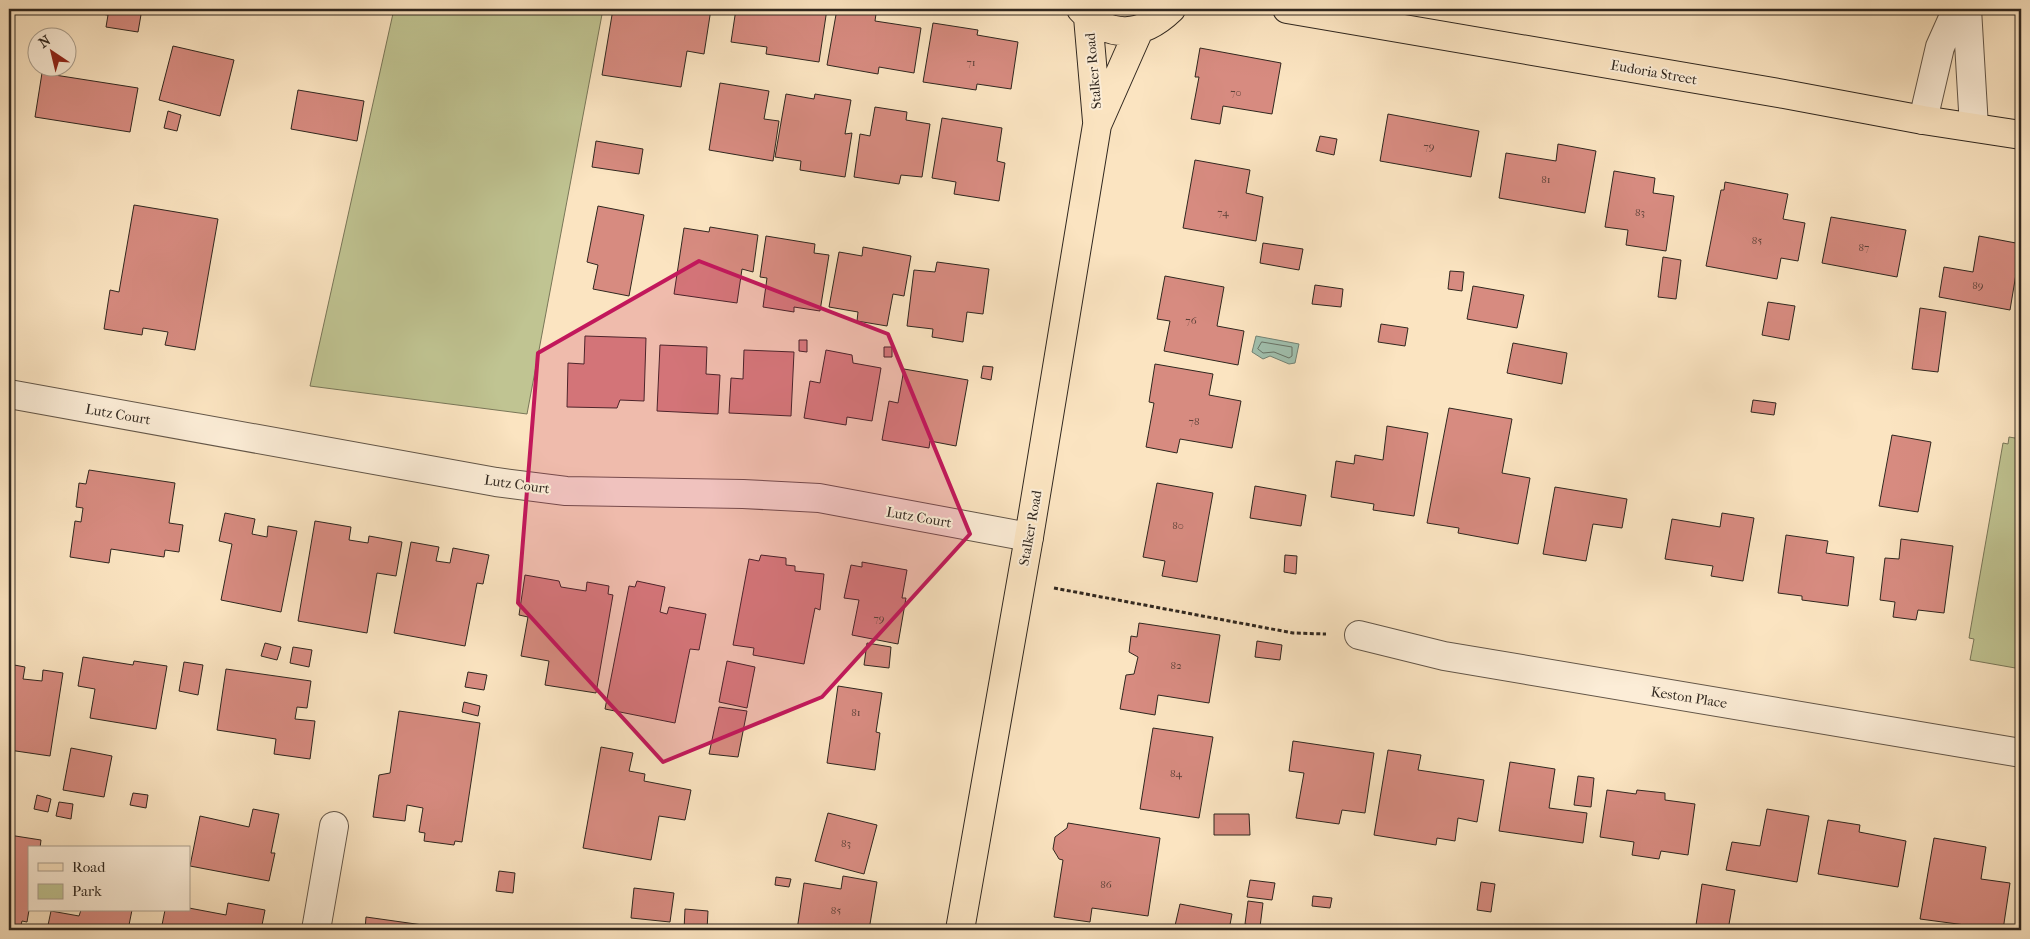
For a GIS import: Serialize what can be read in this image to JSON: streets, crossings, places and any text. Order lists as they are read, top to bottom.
{
  "streets": {
    "main road": ["Stalker Road", "Eudoria Street"],
    "street": ["Lutz Court", "Keston Place"]
  },
  "crossings": [
    ["Stalker Road", "Lutz Court"]
  ],
  "house_numbers": [
    "71",
    "70",
    "79",
    "81",
    "74",
    "83",
    "85",
    "87",
    "89",
    "76",
    "78",
    "80",
    "79",
    "82",
    "81",
    "84",
    "83",
    "86",
    "85"
  ],
  "legend": ["Road", "Park"],
  "north": "top left"
}
